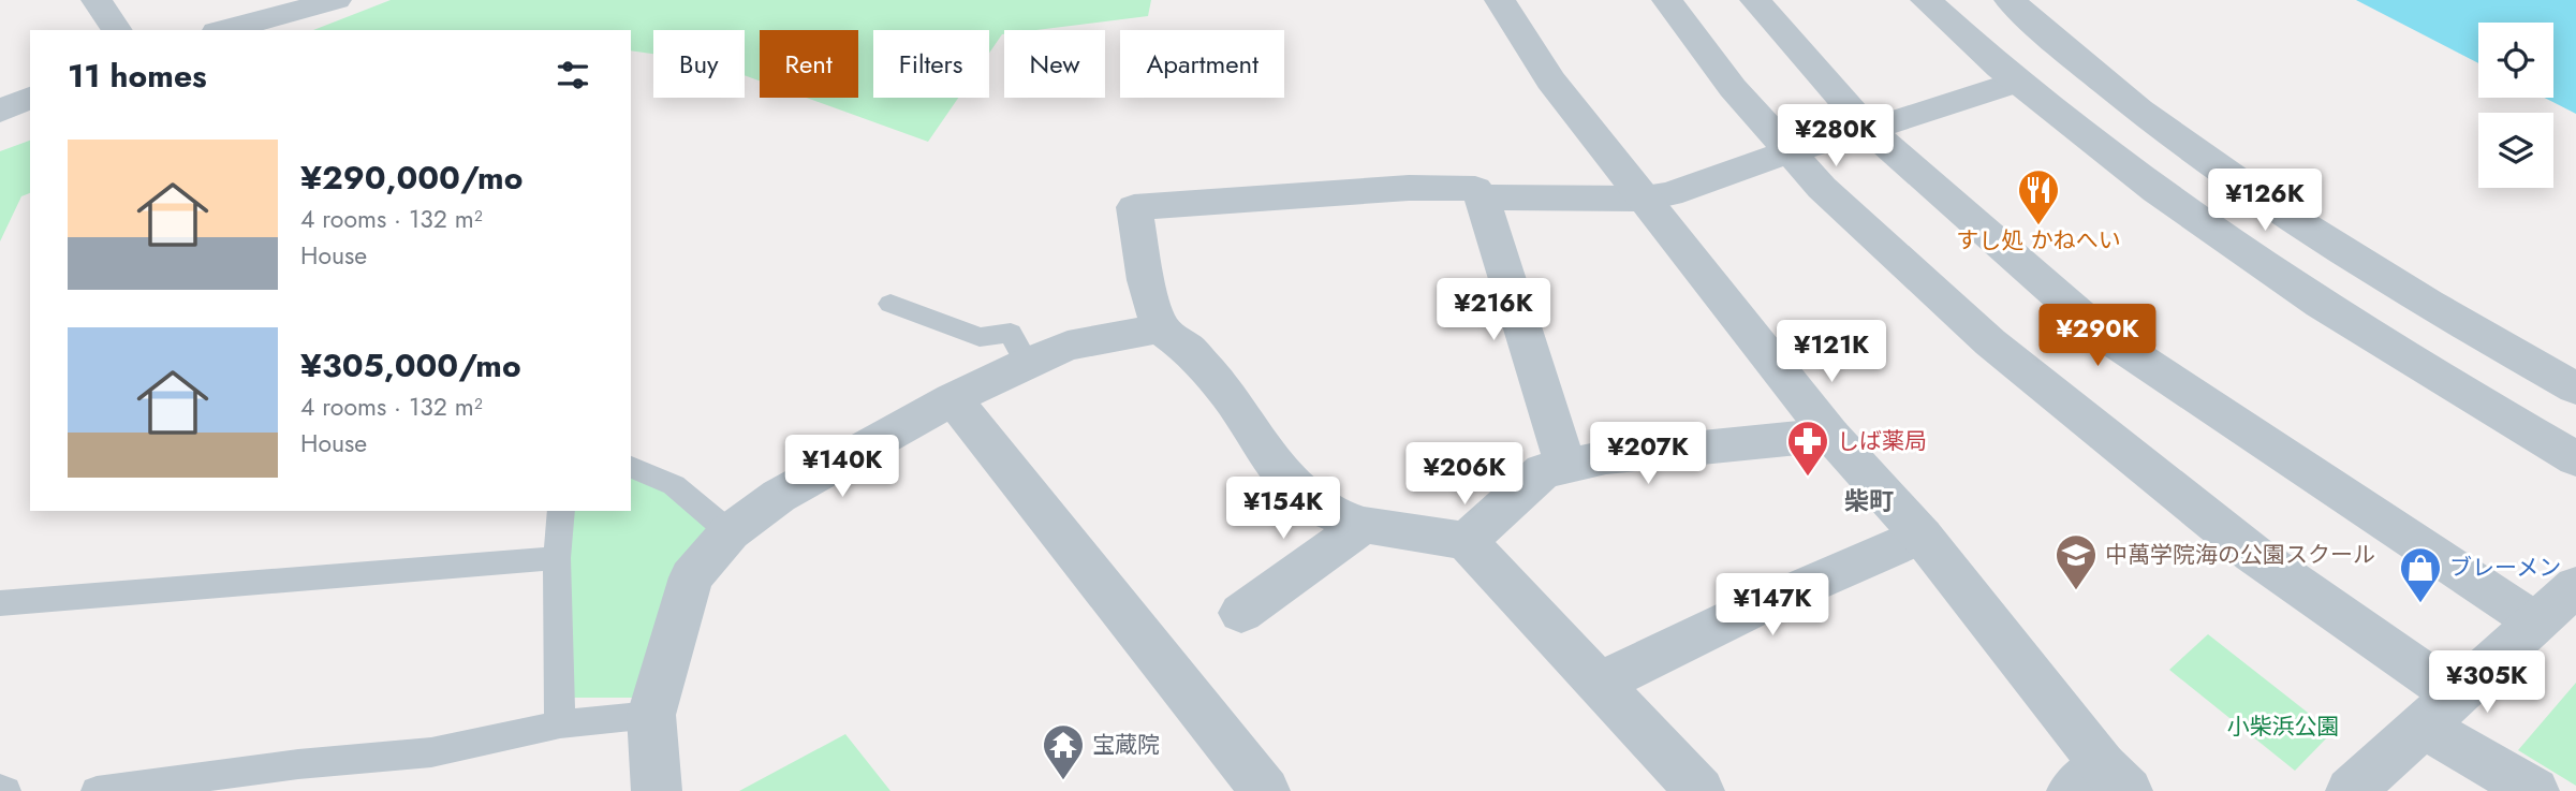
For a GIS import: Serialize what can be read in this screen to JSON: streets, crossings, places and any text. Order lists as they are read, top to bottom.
{
  "districts": ["柴町"],
  "parks": ["小柴浜公園"],
  "places": {
    "restaurant": ["すし処 かねへい"],
    "pharmacy": ["しば薬局"],
    "school or university": ["中萬学院海の公園スクール"],
    "shop": ["ブレーメン"],
    "temple": ["宝蔵院"]
  },
  "page": {
    "chip": [
      "Buy",
      "Rent",
      "Filters",
      "New",
      "Apartment"
    ],
    "heading": "11 homes",
    "price": [
      "¥280K",
      "¥126K",
      "¥216K",
      "¥290K",
      "¥121K",
      "¥207K",
      "¥140K",
      "¥206K",
      "¥154K",
      "¥147K",
      "¥305K"
    ],
    "list": [
      {
        "name": "¥290,000/mo",
        "note": "4 rooms · 132 m² · House"
      },
      {
        "name": "¥305,000/mo",
        "note": "4 rooms · 132 m² · House"
      }
    ]
  }
}
